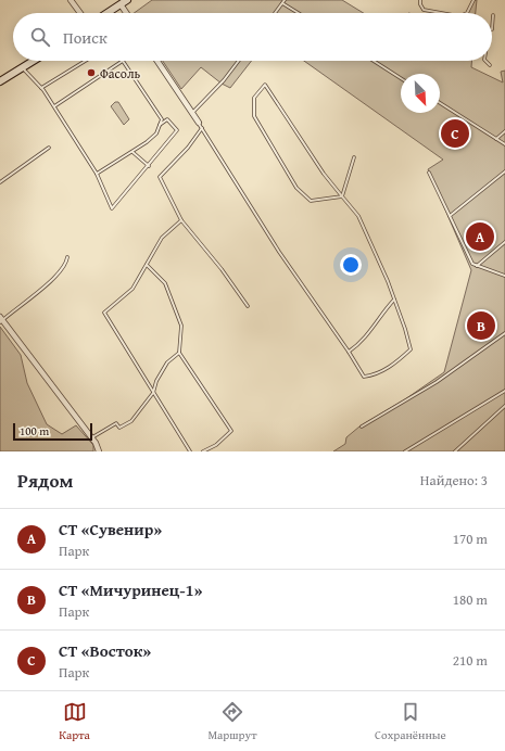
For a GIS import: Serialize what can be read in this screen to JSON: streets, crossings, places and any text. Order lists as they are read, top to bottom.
{
  "places": ["Фасоль"],
  "scale_bar": "100 m",
  "north": "bottom right",
  "page": {
    "search": "Поиск",
    "pins": ["C", "A", "B"],
    "scale": "100 m",
    "heading": ["Рядом", "Найдено: 3"],
    "list": [
      {
        "mark": "A",
        "name": "СТ «Сувенир»",
        "note": "Парк",
        "value": "170 m"
      },
      {
        "mark": "B",
        "name": "СТ «Мичуринец-1»",
        "note": "Парк",
        "value": "180 m"
      },
      {
        "mark": "C",
        "name": "СТ «Восток»",
        "note": "Парк",
        "value": "210 m"
      }
    ],
    "nav": ["Карта", "Маршрут", "Сохранённые"]
  }
}
